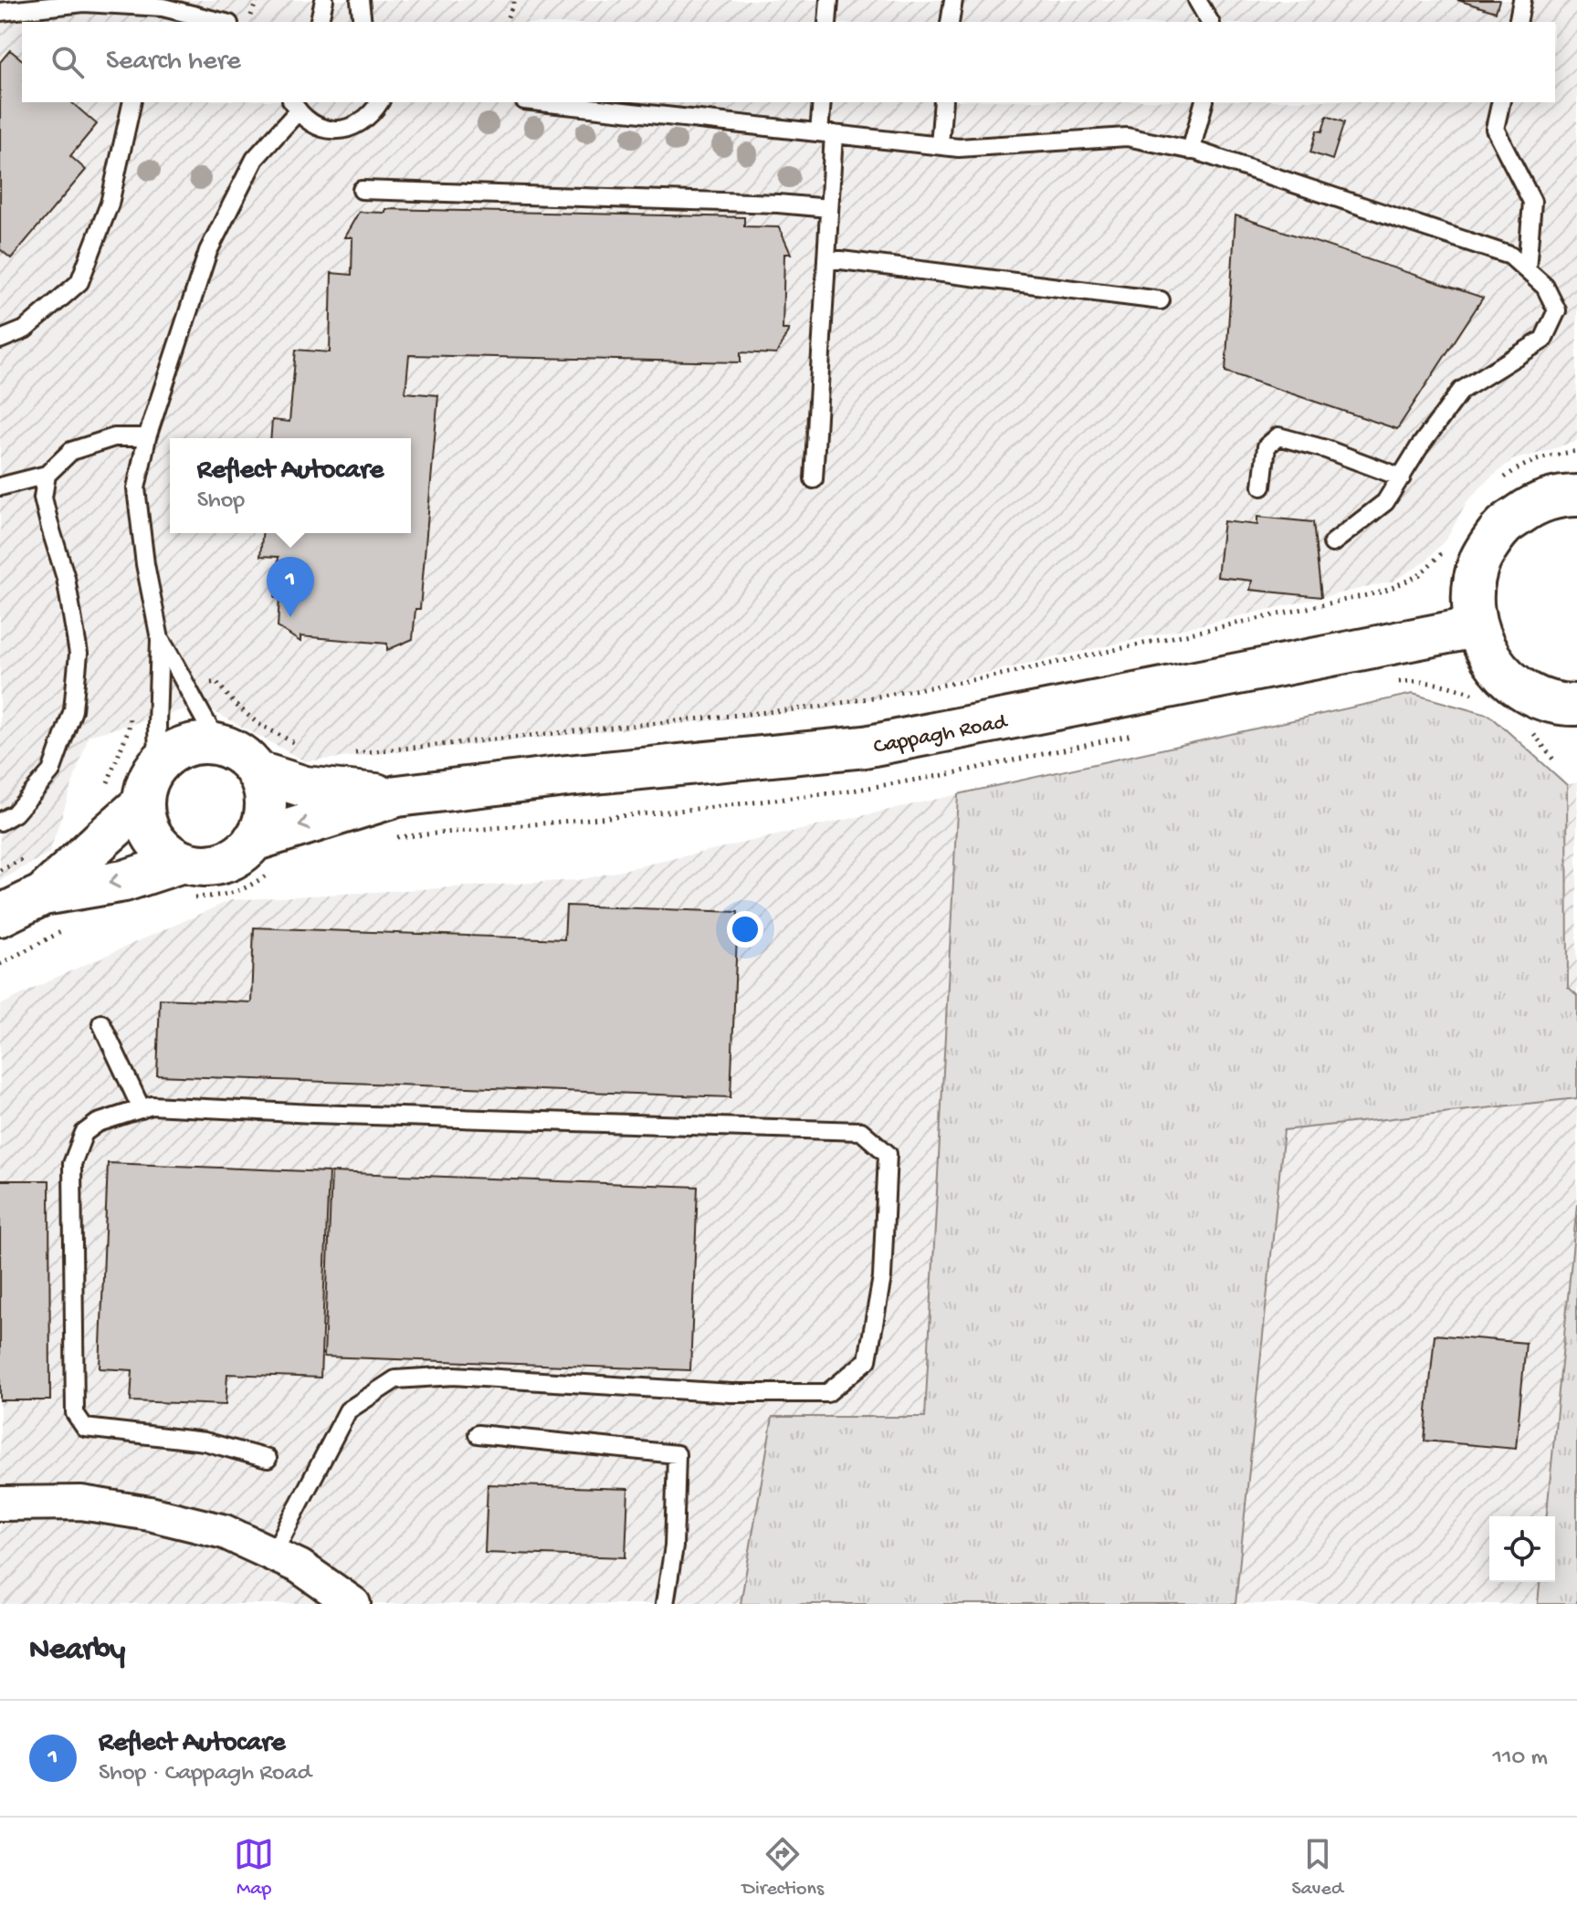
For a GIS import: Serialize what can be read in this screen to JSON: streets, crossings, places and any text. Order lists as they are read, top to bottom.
{
  "streets": {
    "street": ["Cappagh Road"]
  },
  "page": {
    "search": "Search here",
    "popup": ["Reflect Autocare", "Shop"],
    "pins": "1",
    "heading": "Nearby",
    "list": [
      {
        "mark": "1",
        "name": "Reflect Autocare",
        "note": "Shop · Cappagh Road",
        "value": "110 m"
      }
    ],
    "nav": ["Map", "Directions", "Saved"]
  }
}
